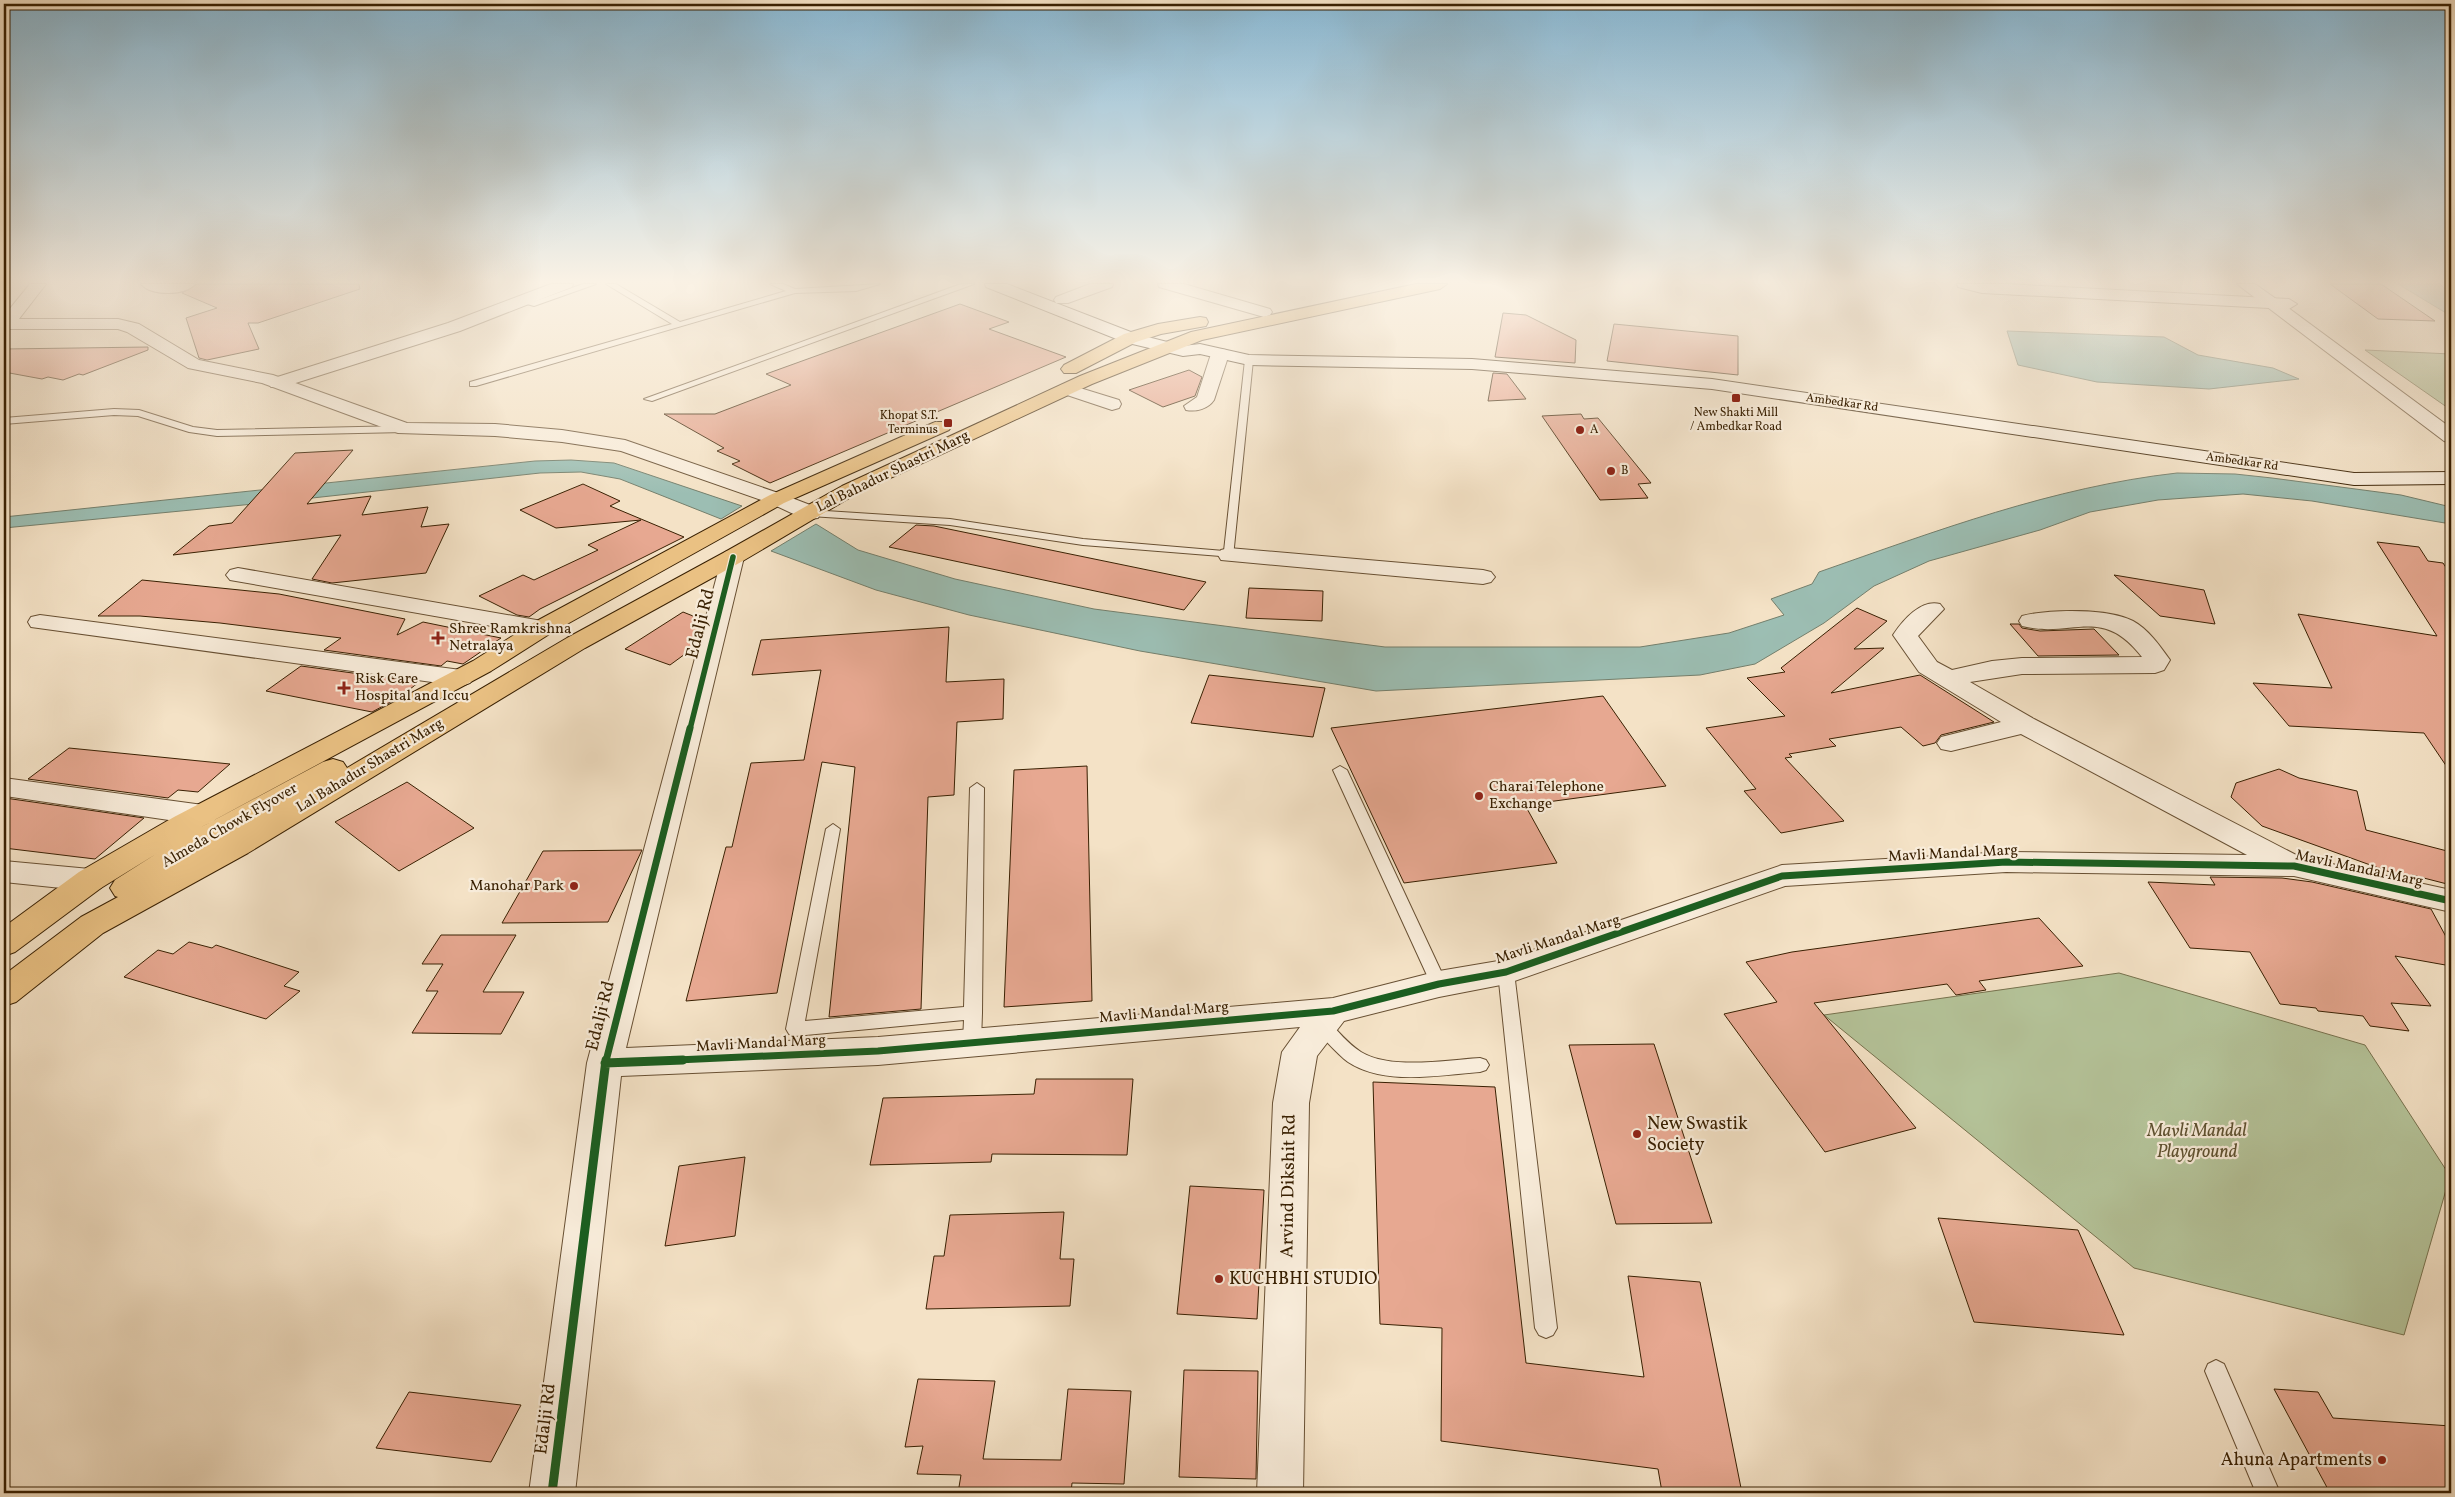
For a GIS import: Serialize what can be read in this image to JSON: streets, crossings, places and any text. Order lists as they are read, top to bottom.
{
  "streets": {
    "main road": ["Lal Bahadur Shastri Marg", "Almeda Chowk Flyover"],
    "street": [
      "Ambedkar Rd",
      "Edalji Rd",
      "Mavli Mandal Marg",
      "Arvind Dikshit Rd"
    ]
  },
  "crossings": [
    ["Lal Bahadur Shastri Marg", "Edalji Rd"],
    ["Lal Bahadur Shastri Marg", "Almeda Chowk Flyover"],
    ["Edalji Rd", "Mavli Mandal Marg"],
    ["Mavli Mandal Marg", "Arvind Dikshit Rd"]
  ],
  "parks": ["Mavli Mandal Playground"],
  "places": {
    "transit": ["New Shakti Mill / Ambedkar Road", "Khopat S.T. Terminus"],
    "other": [
      "A",
      "B",
      "Charai Telephone Exchange",
      "Manohar Park",
      "New Swastik Society",
      "KUCHBHI STUDIO",
      "Ahuna Apartments"
    ],
    "health": ["Shree Ramkrishna Netralaya", "Risk Care Hospital and Iccu"]
  }
}
